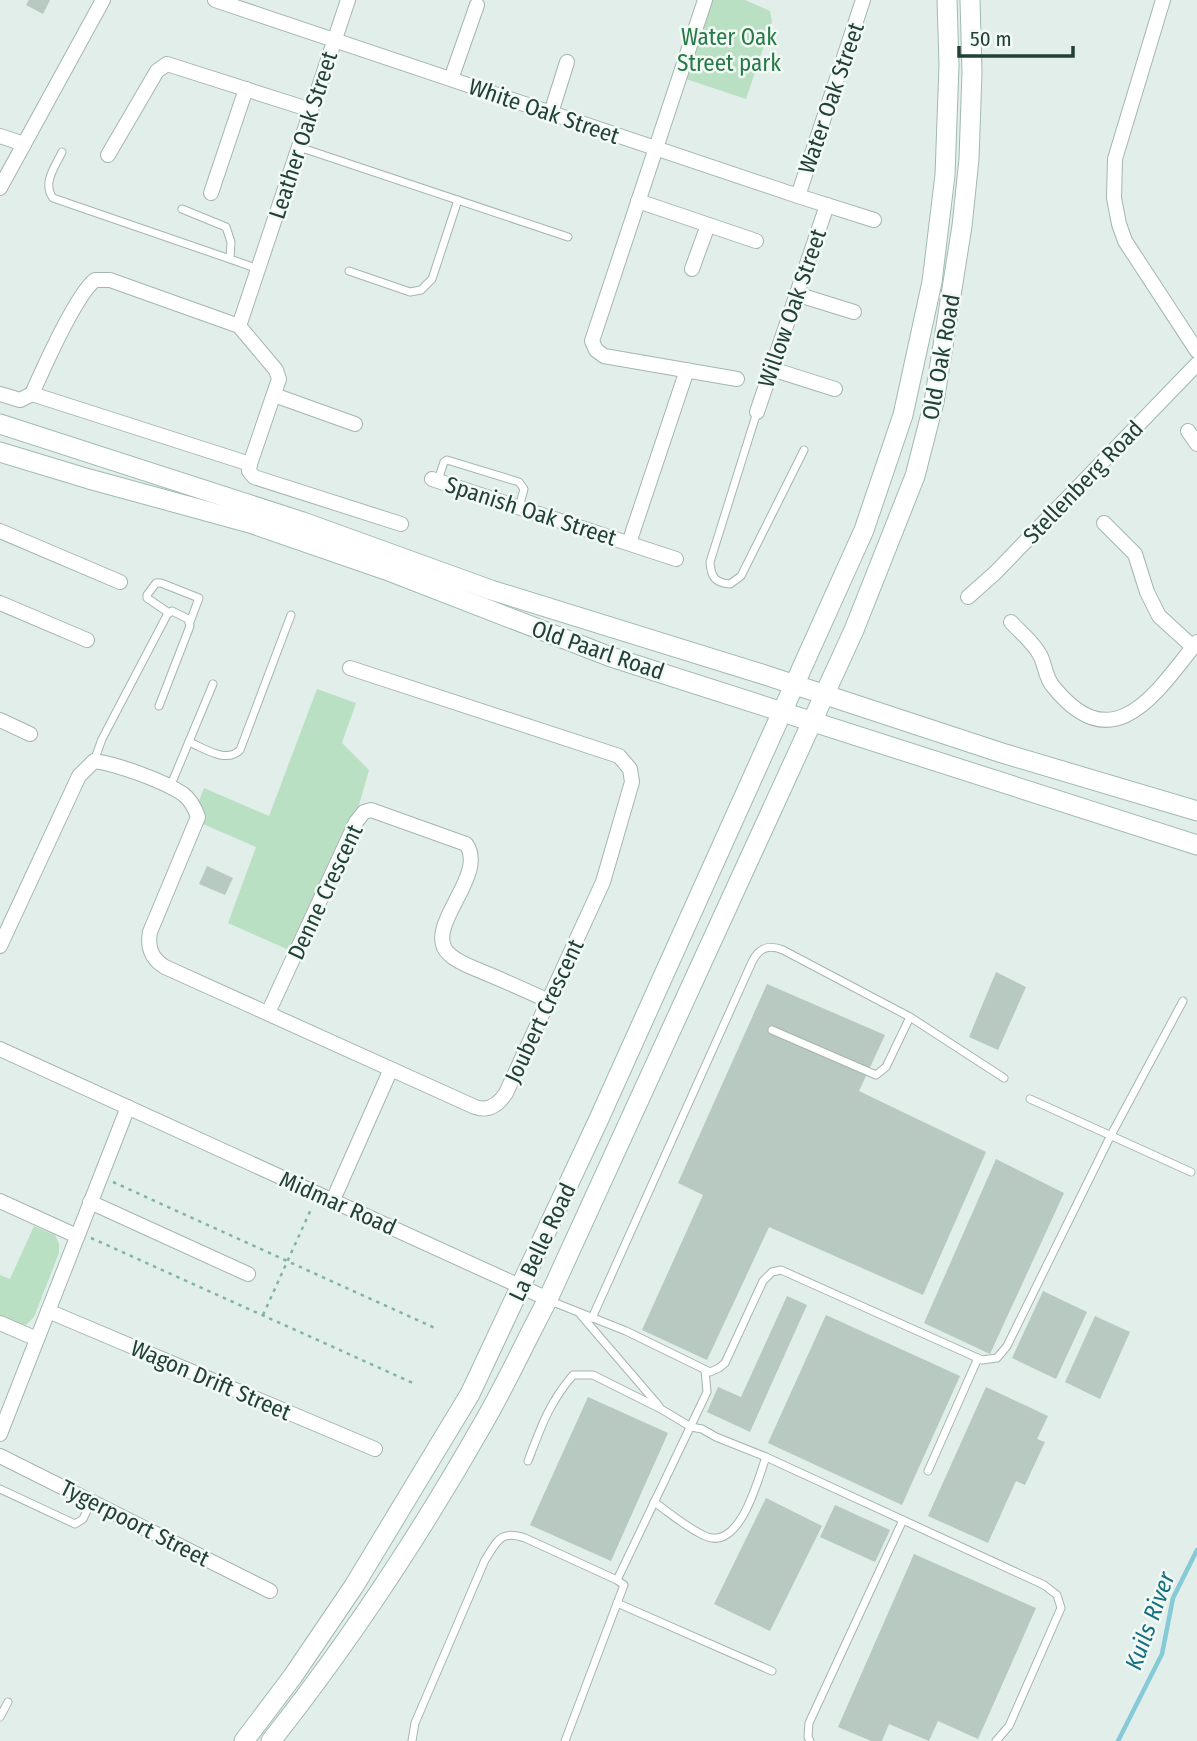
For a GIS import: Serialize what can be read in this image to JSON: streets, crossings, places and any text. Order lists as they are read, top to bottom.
{
  "streets": {
    "main road": ["Old Oak Road", "Old Paarl Road", "La Belle Road"],
    "street": [
      "Water Oak Street",
      "White Oak Street",
      "Leather Oak Street",
      "Willow Oak Street",
      "Stellenberg Road",
      "Spanish Oak Street",
      "Denne Crescent",
      "Joubert Crescent",
      "Midmar Road",
      "Wagon Drift Street",
      "Tygerpoort Street"
    ]
  },
  "crossings": [
    ["Water Oak Street", "White Oak Street"],
    ["White Oak Street", "Leather Oak Street"],
    ["White Oak Street", "Willow Oak Street"],
    ["Old Oak Road", "Old Paarl Road"],
    ["Old Oak Road", "La Belle Road"],
    ["Old Paarl Road", "La Belle Road"],
    ["Denne Crescent", "Joubert Crescent"],
    ["Midmar Road", "La Belle Road"]
  ],
  "water": ["Kuils River"],
  "parks": ["Water Oak Street park"],
  "scale_bar": "50 m"
}
